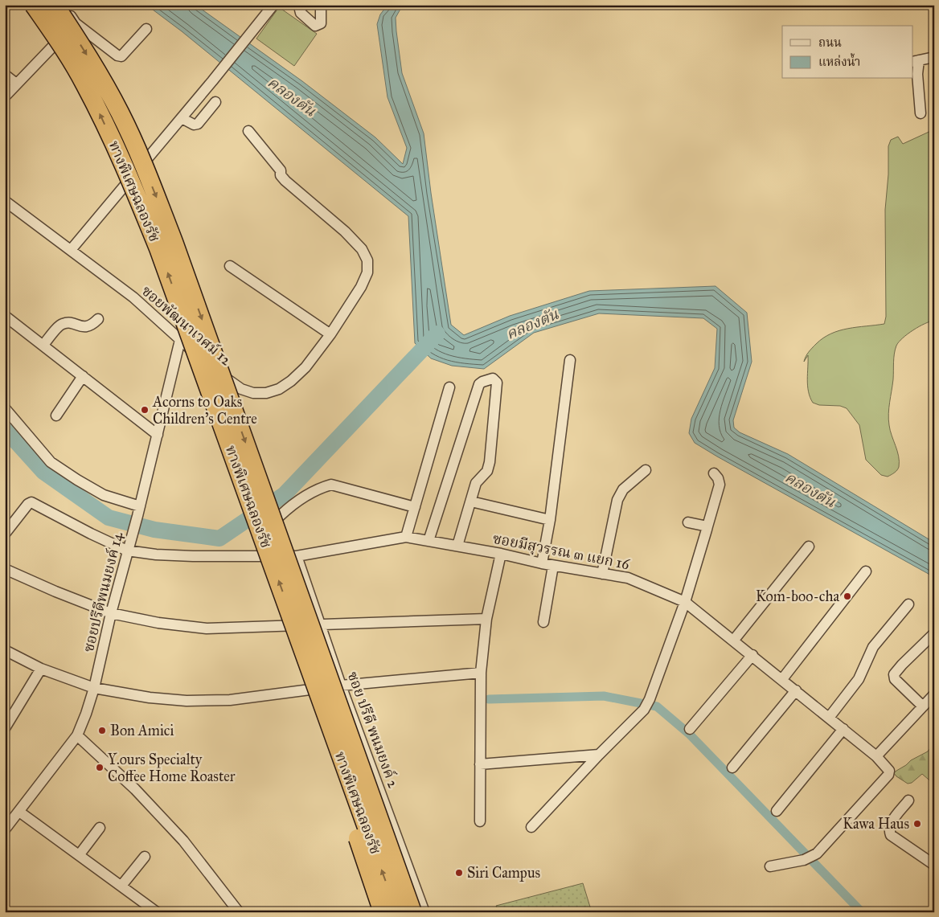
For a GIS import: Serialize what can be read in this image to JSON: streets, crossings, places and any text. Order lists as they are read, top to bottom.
{
  "streets": {
    "highway": ["ทางพิเศษฉลองรัช"],
    "street": [
      "ซอยพัฒนาเวศม์ 12",
      "ซอยมีสุวรรณ ๓ แยก 16",
      "ซอยปรีดีพนมยงค์ 14",
      "ซอย ปรีดี พนมยงค์ 2"
    ]
  },
  "crossings": [
    ["ซอยพัฒนาเวศม์ 12", "ซอยปรีดีพนมยงค์ 14"],
    ["ซอยมีสุวรรณ ๓ แยก 16", "ซอยปรีดีพนมยงค์ 14"],
    ["ซอยมีสุวรรณ ๓ แยก 16", "ซอย ปรีดี พนมยงค์ 2"]
  ],
  "water": ["คลองตัน"],
  "places": [
    "Acorns to Oaks Children's Centre",
    "Kom-boo-cha",
    "Bon Amici",
    "Y.ours Specialty Coffee Home Roaster",
    "Kawa Haus",
    "Siri Campus"
  ],
  "legend": ["ถนน", "แหล่งน้ำ"]
}
